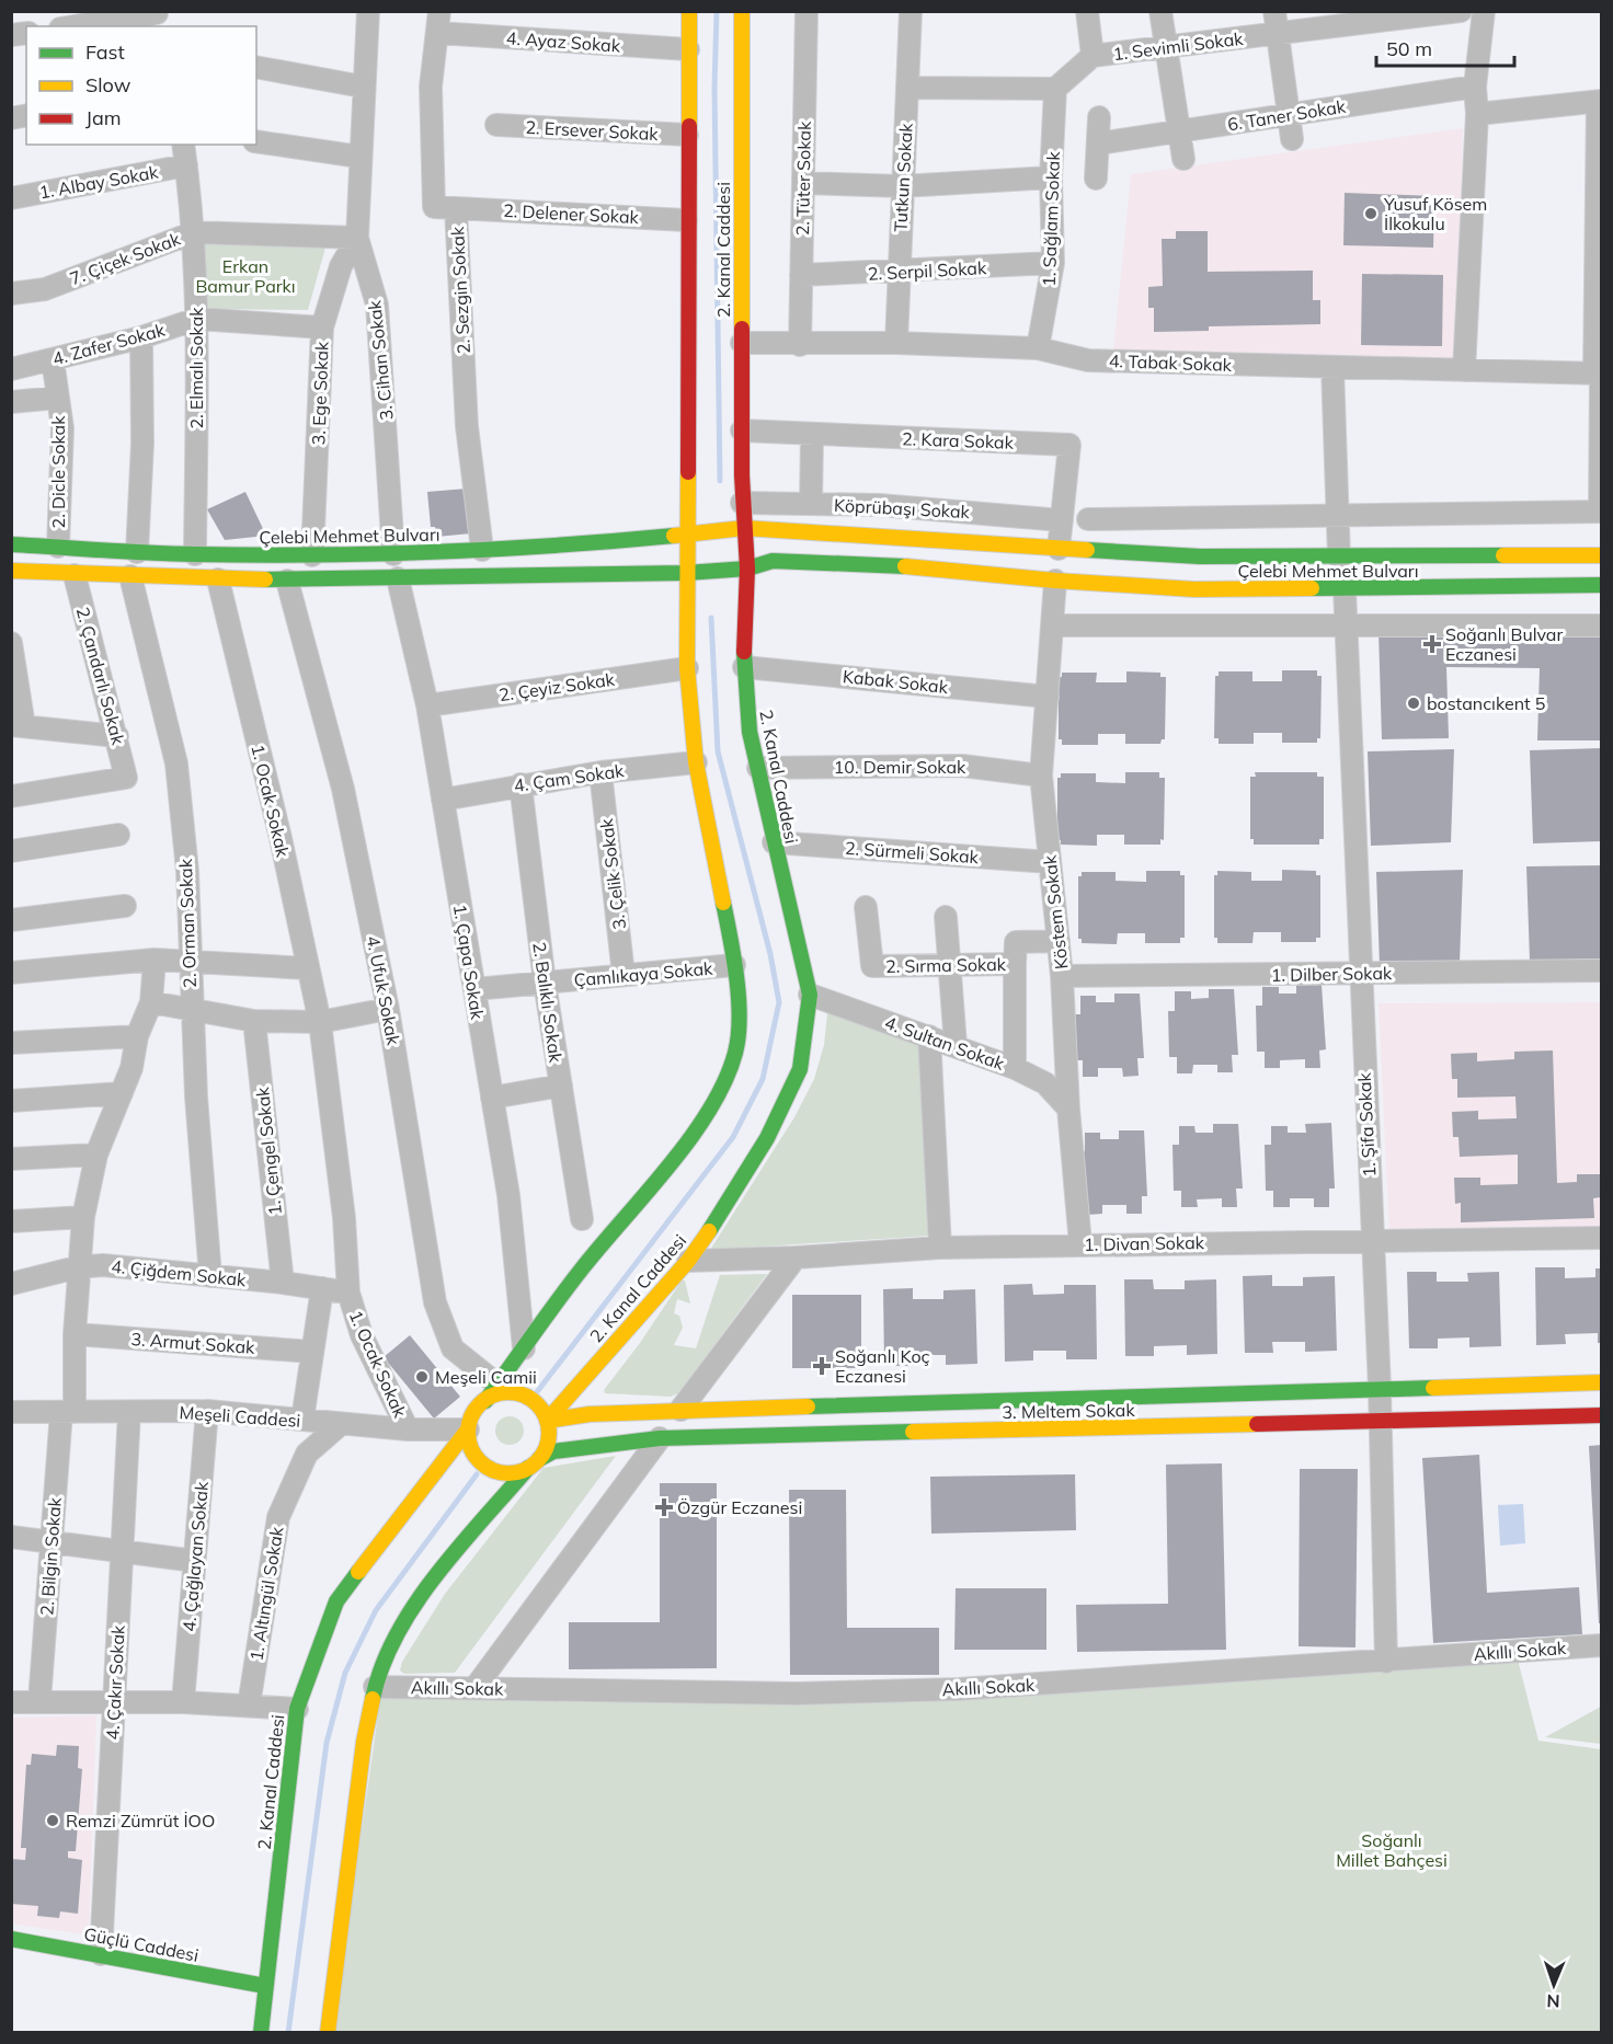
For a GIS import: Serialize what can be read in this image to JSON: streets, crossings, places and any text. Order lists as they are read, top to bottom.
{
  "streets": {
    "main road": [
      "2. Kanal Caddesi",
      "Çelebi Mehmet Bulvarı",
      "3. Meltem Sokak",
      "Güçlü Caddesi"
    ],
    "street": [
      "4. Ayaz Sokak",
      "1. Sevimli Sokak",
      "6. Taner Sokak",
      "2. Ersever Sokak",
      "Tutkun Sokak",
      "2. Tüter Sokak",
      "1. Albay Sokak",
      "2. Delener Sokak",
      "1. Sağlam Sokak",
      "7. Çiçek Sokak",
      "2. Serpil Sokak",
      "2. Sezgin Sokak",
      "4. Zafer Sokak",
      "3. Cihan Sokak",
      "4. Tabak Sokak",
      "2. Elmalı Sokak",
      "3. Ege Sokak",
      "2. Kara Sokak",
      "2. Dicle Sokak",
      "Köprübaşı Sokak",
      "2. Çandarlı Sokak",
      "Kabak Sokak",
      "2. Çeyiz Sokak",
      "10. Demir Sokak",
      "4. Çam Sokak",
      "1. Ocak Sokak",
      "2. Sürmeli Sokak",
      "3. Çelik Sokak",
      "Köstem Sokak",
      "2. Orman Sokak",
      "1. Çapa Sokak",
      "2. Sırma Sokak",
      "Çamlıkaya Sokak",
      "1. Dilber Sokak",
      "4. Ufuk Sokak",
      "2. Balıklı Sokak",
      "4. Sultan Sokak",
      "1. Şifa Sokak",
      "1. Çengel Sokak",
      "1. Divan Sokak",
      "4. Çiğdem Sokak",
      "3. Armut Sokak",
      "Meşeli Caddesi",
      "2. Bilgin Sokak",
      "4. Çağlayan Sokak",
      "1. Altıngül Sokak",
      "Akıllı Sokak",
      "4. Çakır Sokak"
    ]
  },
  "crossings": [
    ["4. Ayaz Sokak", "2. Kanal Caddesi"],
    ["4. Ayaz Sokak", "2. Sezgin Sokak"],
    ["1. Sevimli Sokak", "1. Sağlam Sokak"],
    ["2. Ersever Sokak", "2. Kanal Caddesi"],
    ["Tutkun Sokak", "2. Serpil Sokak"],
    ["Tutkun Sokak", "4. Tabak Sokak"],
    ["2. Tüter Sokak", "2. Serpil Sokak"],
    ["2. Tüter Sokak", "4. Tabak Sokak"],
    ["1. Albay Sokak", "2. Elmalı Sokak"],
    ["2. Delener Sokak", "2. Kanal Caddesi"],
    ["2. Delener Sokak", "2. Sezgin Sokak"],
    ["1. Sağlam Sokak", "2. Serpil Sokak"],
    ["1. Sağlam Sokak", "4. Tabak Sokak"],
    ["2. Kanal Caddesi", "4. Tabak Sokak"],
    ["2. Kanal Caddesi", "2. Kara Sokak"],
    ["2. Kanal Caddesi", "Köprübaşı Sokak"],
    ["2. Kanal Caddesi", "Çelebi Mehmet Bulvarı"],
    ["2. Kanal Caddesi", "Kabak Sokak"],
    ["2. Kanal Caddesi", "2. Çeyiz Sokak"],
    ["2. Kanal Caddesi", "10. Demir Sokak"],
    ["2. Kanal Caddesi", "4. Çam Sokak"],
    ["2. Kanal Caddesi", "2. Sürmeli Sokak"],
    ["2. Kanal Caddesi", "1. Çapa Sokak"],
    ["2. Kanal Caddesi", "Çamlıkaya Sokak"],
    ["2. Kanal Caddesi", "4. Ufuk Sokak"],
    ["2. Kanal Caddesi", "4. Sultan Sokak"],
    ["2. Kanal Caddesi", "1. Divan Sokak"],
    ["2. Kanal Caddesi", "3. Meltem Sokak"],
    ["2. Kanal Caddesi", "Meşeli Caddesi"],
    ["2. Kanal Caddesi", "Güçlü Caddesi"],
    ["7. Çiçek Sokak", "3. Cihan Sokak"],
    ["7. Çiçek Sokak", "2. Elmalı Sokak"],
    ["7. Çiçek Sokak", "3. Ege Sokak"],
    ["2. Sezgin Sokak", "Çelebi Mehmet Bulvarı"],
    ["4. Zafer Sokak", "2. Elmalı Sokak"],
    ["4. Zafer Sokak", "3. Ege Sokak"],
    ["4. Zafer Sokak", "2. Dicle Sokak"],
    ["3. Cihan Sokak", "3. Ege Sokak"],
    ["3. Cihan Sokak", "Çelebi Mehmet Bulvarı"],
    ["2. Elmalı Sokak", "Çelebi Mehmet Bulvarı"],
    ["3. Ege Sokak", "Çelebi Mehmet Bulvarı"],
    ["2. Kara Sokak", "Köprübaşı Sokak"],
    ["2. Kara Sokak", "Çelebi Mehmet Bulvarı"],
    ["2. Dicle Sokak", "Çelebi Mehmet Bulvarı"],
    ["Çelebi Mehmet Bulvarı", "Köstem Sokak"],
    ["Çelebi Mehmet Bulvarı", "1. Şifa Sokak"],
    ["Kabak Sokak", "Köstem Sokak"],
    ["2. Çeyiz Sokak", "1. Çapa Sokak"],
    ["10. Demir Sokak", "Köstem Sokak"],
    ["4. Çam Sokak", "3. Çelik Sokak"],
    ["4. Çam Sokak", "1. Çapa Sokak"],
    ["4. Çam Sokak", "2. Balıklı Sokak"],
    ["1. Ocak Sokak", "4. Çiğdem Sokak"],
    ["1. Ocak Sokak", "Meşeli Caddesi"],
    ["2. Sürmeli Sokak", "Köstem Sokak"],
    ["3. Çelik Sokak", "Çamlıkaya Sokak"],
    ["Köstem Sokak", "1. Dilber Sokak"],
    ["Köstem Sokak", "4. Sultan Sokak"],
    ["Köstem Sokak", "1. Divan Sokak"],
    ["2. Orman Sokak", "4. Çiğdem Sokak"],
    ["1. Çapa Sokak", "Çamlıkaya Sokak"],
    ["2. Sırma Sokak", "4. Sultan Sokak"],
    ["Çamlıkaya Sokak", "2. Balıklı Sokak"],
    ["1. Dilber Sokak", "1. Şifa Sokak"],
    ["4. Ufuk Sokak", "3. Meltem Sokak"],
    ["4. Ufuk Sokak", "Meşeli Caddesi"],
    ["1. Şifa Sokak", "1. Divan Sokak"],
    ["1. Şifa Sokak", "3. Meltem Sokak"],
    ["1. Şifa Sokak", "Akıllı Sokak"],
    ["1. Çengel Sokak", "4. Çiğdem Sokak"],
    ["4. Çiğdem Sokak", "2. Bilgin Sokak"],
    ["3. Armut Sokak", "2. Bilgin Sokak"],
    ["3. Meltem Sokak", "Meşeli Caddesi"],
    ["Meşeli Caddesi", "2. Bilgin Sokak"],
    ["Meşeli Caddesi", "4. Çağlayan Sokak"],
    ["Meşeli Caddesi", "1. Altıngül Sokak"],
    ["Meşeli Caddesi", "4. Çakır Sokak"],
    ["4. Çakır Sokak", "Güçlü Caddesi"]
  ],
  "parks": ["Erkan Bamur Parkı", "Soğanlı Millet Bahçesi"],
  "places": {
    "other": [
      "Yusuf Kösem İlkokulu",
      "bostancıkent 5",
      "Meşeli Camii",
      "Remzi Zümrüt İOO"
    ],
    "health": ["Soğanlı Bulvar Eczanesi", "Soğanlı Koç Eczanesi", "Özgür Eczanesi"]
  },
  "legend": ["Fast", "Slow", "Jam"],
  "scale_bar": "50 m",
  "north": "bottom"
}
